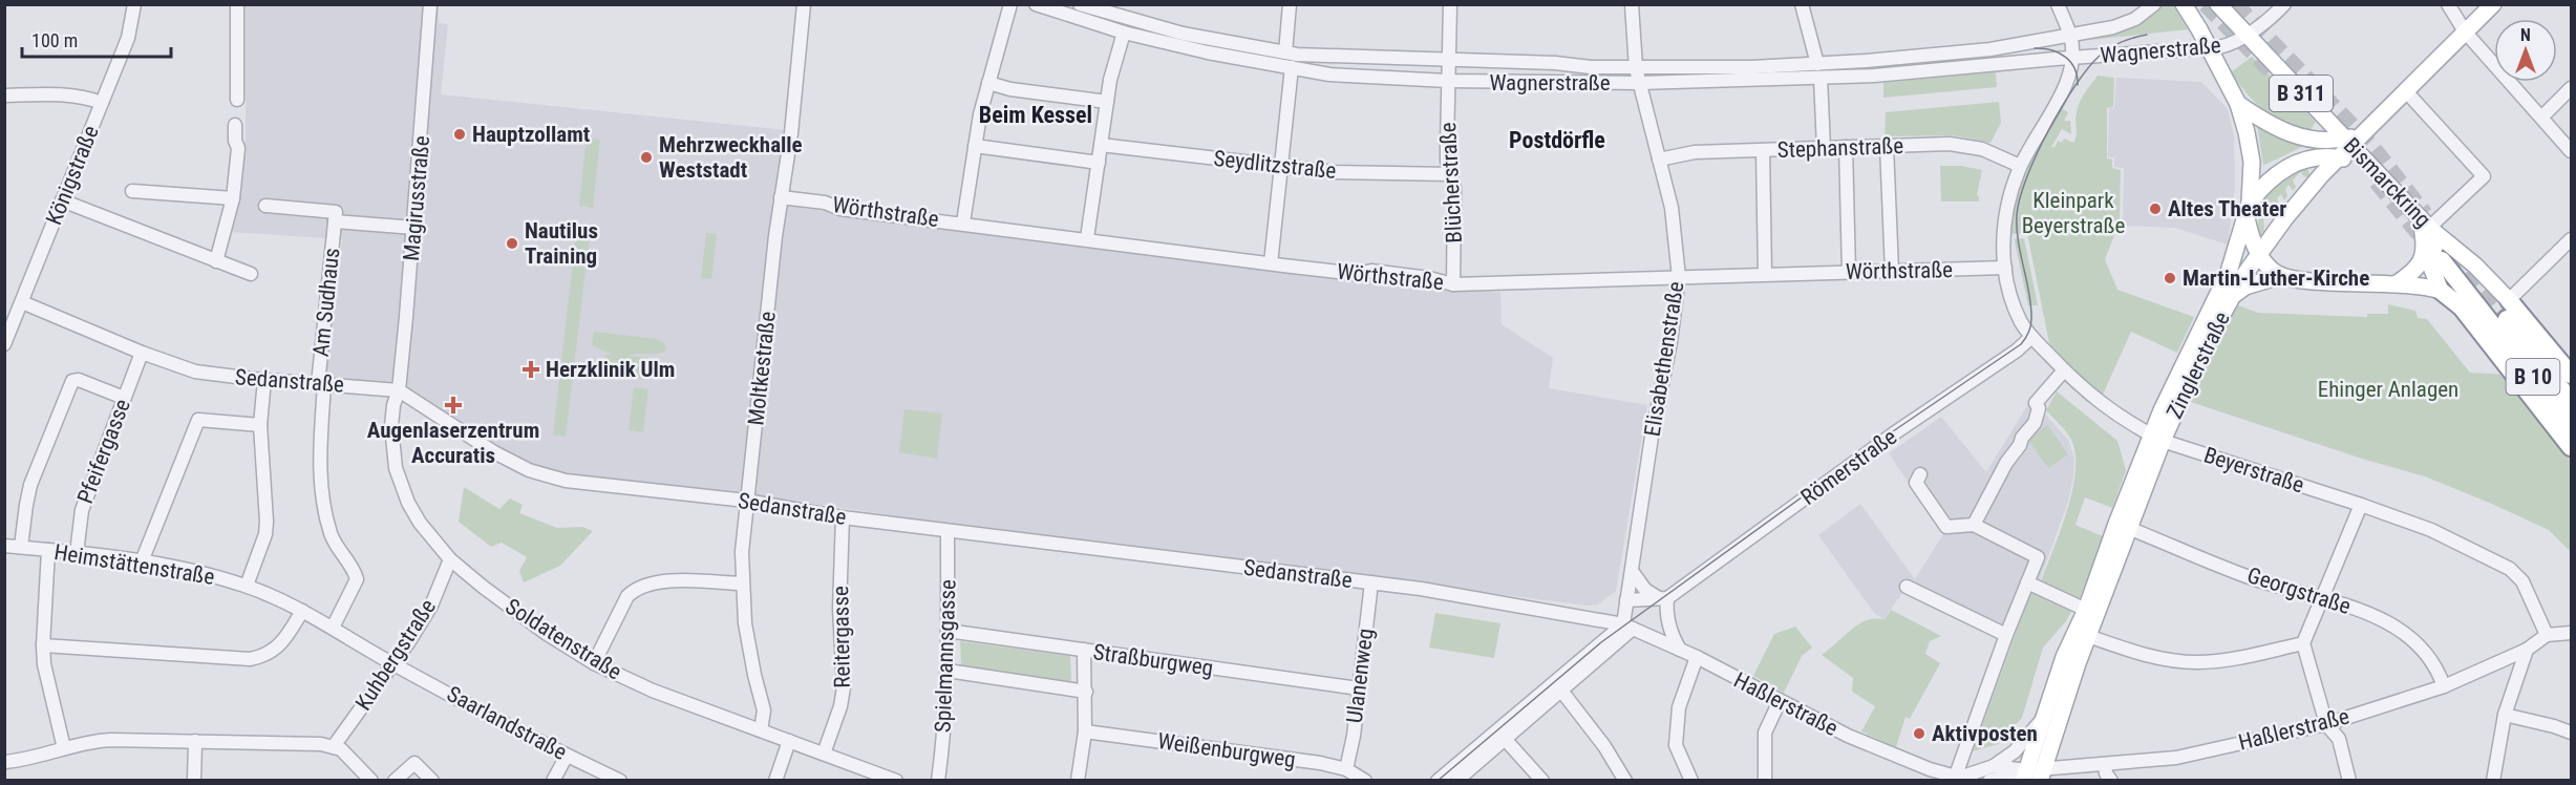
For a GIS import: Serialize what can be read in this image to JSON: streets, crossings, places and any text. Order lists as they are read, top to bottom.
{
  "streets": {
    "highway": ["B 10"],
    "main road": ["B 311", "Bismarckring", "Zinglerstraße"],
    "street": [
      "Wagnerstraße",
      "Stephanstraße",
      "Seydlitzstraße",
      "Königstraße",
      "Blücherstraße",
      "Magirusstraße",
      "Wörthstraße",
      "Am Sudhaus",
      "Elisabethenstraße",
      "Moltkestraße",
      "Sedanstraße",
      "Pfeifergasse",
      "Römerstraße",
      "Beyerstraße",
      "Heimstättenstraße",
      "Georgstraße",
      "Reitergasse",
      "Soldatenstraße",
      "Kuhbergstraße",
      "Spielmannsgasse",
      "Straßburgweg",
      "Ulanenweg",
      "Haßlerstraße",
      "Saarlandstraße",
      "Weißenburgweg"
    ]
  },
  "crossings": [
    ["Wagnerstraße", "B 311"],
    ["Wagnerstraße", "Blücherstraße"],
    ["Wagnerstraße", "Bismarckring"],
    ["Wagnerstraße", "Elisabethenstraße"],
    ["Wagnerstraße", "Beyerstraße"],
    ["B 311", "Zinglerstraße"],
    ["Stephanstraße", "Elisabethenstraße"],
    ["Stephanstraße", "Beyerstraße"],
    ["Seydlitzstraße", "Blücherstraße"],
    ["Königstraße", "Sedanstraße"],
    ["Blücherstraße", "Wörthstraße"],
    ["Bismarckring", "Zinglerstraße"],
    ["Bismarckring", "B 10"],
    ["Magirusstraße", "Am Sudhaus"],
    ["Magirusstraße", "Sedanstraße"],
    ["Magirusstraße", "Soldatenstraße"],
    ["Wörthstraße", "Elisabethenstraße"],
    ["Wörthstraße", "Moltkestraße"],
    ["Wörthstraße", "Beyerstraße"],
    ["Am Sudhaus", "Sedanstraße"],
    ["Am Sudhaus", "Heimstättenstraße"],
    ["Elisabethenstraße", "Sedanstraße"],
    ["Elisabethenstraße", "Haßlerstraße"],
    ["Zinglerstraße", "Beyerstraße"],
    ["Zinglerstraße", "Georgstraße"],
    ["Zinglerstraße", "Haßlerstraße"],
    ["Moltkestraße", "Sedanstraße"],
    ["Moltkestraße", "Soldatenstraße"],
    ["Sedanstraße", "Pfeifergasse"],
    ["Sedanstraße", "Reitergasse"],
    ["Sedanstraße", "Soldatenstraße"],
    ["Sedanstraße", "Spielmannsgasse"],
    ["Sedanstraße", "Ulanenweg"],
    ["Sedanstraße", "Haßlerstraße"],
    ["Pfeifergasse", "Heimstättenstraße"],
    ["Römerstraße", "Beyerstraße"],
    ["Beyerstraße", "Haßlerstraße"],
    ["Heimstättenstraße", "Kuhbergstraße"],
    ["Heimstättenstraße", "Saarlandstraße"],
    ["Georgstraße", "Haßlerstraße"],
    ["Reitergasse", "Soldatenstraße"],
    ["Soldatenstraße", "Kuhbergstraße"],
    ["Kuhbergstraße", "Saarlandstraße"],
    ["Spielmannsgasse", "Straßburgweg"],
    ["Straßburgweg", "Ulanenweg"],
    ["Ulanenweg", "Weißenburgweg"]
  ],
  "districts": ["Beim Kessel", "Postdörfle"],
  "parks": ["Kleinpark Beyerstraße", "Ehinger Anlagen"],
  "places": {
    "other": [
      "Hauptzollamt",
      "Mehrzweckhalle Weststadt",
      "Altes Theater",
      "Nautilus Training",
      "Martin-Luther-Kirche",
      "Aktivposten"
    ],
    "health": ["Herzklinik Ulm", "Augenlaserzentrum Accuratis"]
  },
  "scale_bar": "100 m",
  "north": "top"
}
